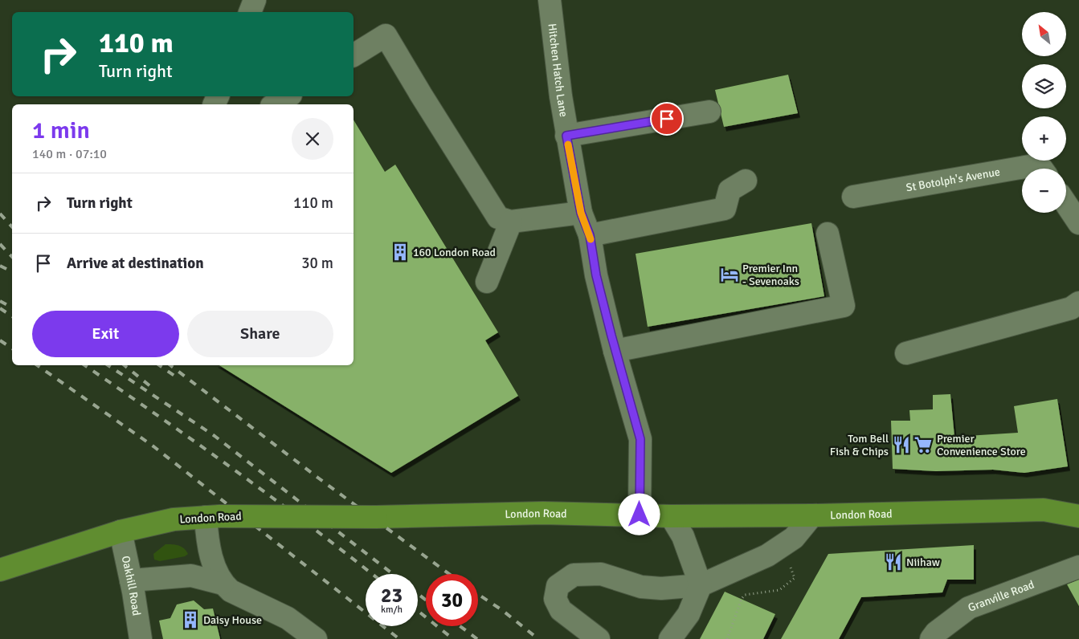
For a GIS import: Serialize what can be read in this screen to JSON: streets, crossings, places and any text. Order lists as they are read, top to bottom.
{
  "streets": {
    "main road": ["London Road"],
    "street": [
      "Hitchen Hatch Lane",
      "St Botolph's Avenue",
      "Oakhill Road",
      "Granville Road"
    ]
  },
  "crossings": [
    ["Hitchen Hatch Lane", "London Road"],
    ["London Road", "Oakhill Road"]
  ],
  "places": {
    "building": ["160 London Road", "Daisy House"],
    "hotel": ["Premier Inn - Sevenoaks"],
    "restaurant": ["Tom Bell Fish & Chips", "Niihaw"],
    "supermarket": ["Premier Convenience Store"]
  },
  "north": "top left",
  "page": {
    "map_buttons": ["+", "−"],
    "turn": ["110 m", "Turn right"],
    "heading": ["1 min", "140 m · 07:10"],
    "list": [
      {
        "name": "Turn right",
        "value": "110 m"
      },
      {
        "name": "Arrive at destination",
        "value": "30 m"
      }
    ],
    "buttons": ["Exit", "Share"],
    "speed": "23 km/h",
    "limit": "30"
  }
}
